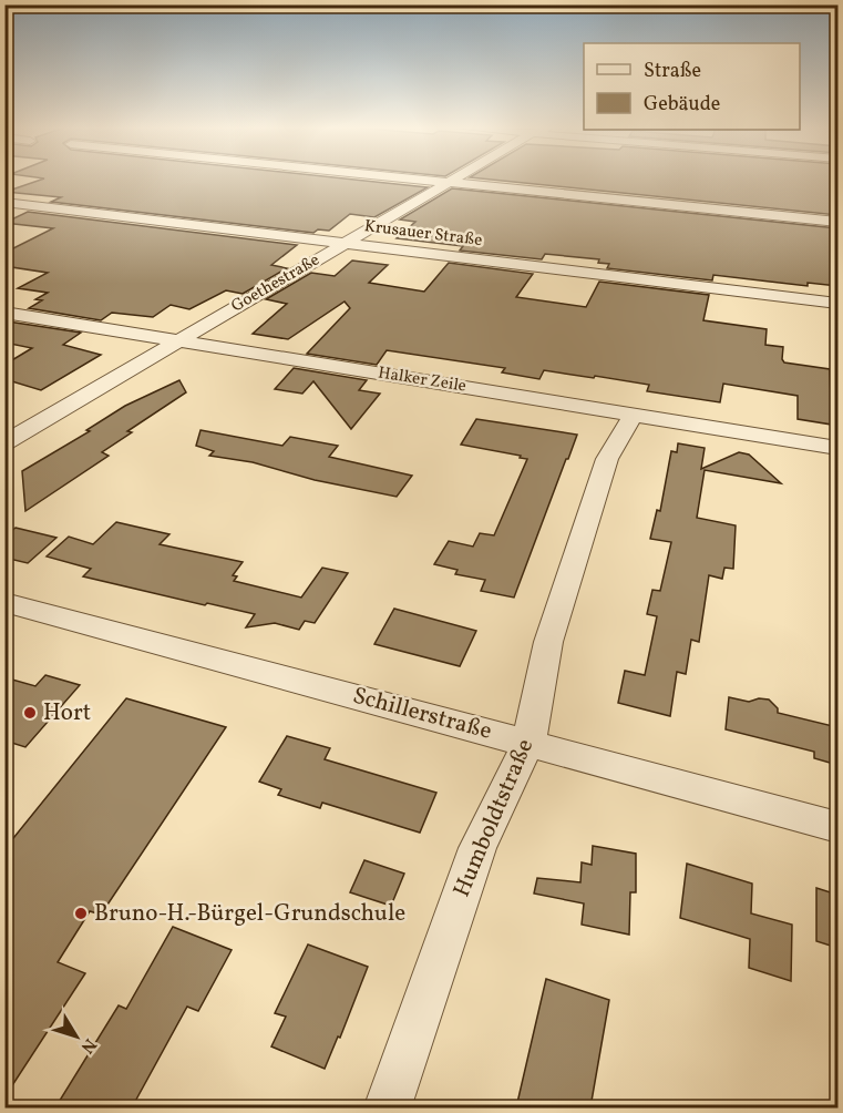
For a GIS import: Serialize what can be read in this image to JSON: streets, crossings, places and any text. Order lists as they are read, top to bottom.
{
  "streets": {
    "street": [
      "Krusauer Straße",
      "Goethestraße",
      "Halker Zeile",
      "Schillerstraße",
      "Humboldtstraße"
    ]
  },
  "crossings": [
    ["Krusauer Straße", "Goethestraße"],
    ["Goethestraße", "Halker Zeile"],
    ["Halker Zeile", "Humboldtstraße"],
    ["Schillerstraße", "Humboldtstraße"]
  ],
  "places": ["Hort", "Bruno-H.-Bürgel-Grundschule"],
  "legend": ["Straße", "Gebäude"],
  "north": "bottom right"
}
